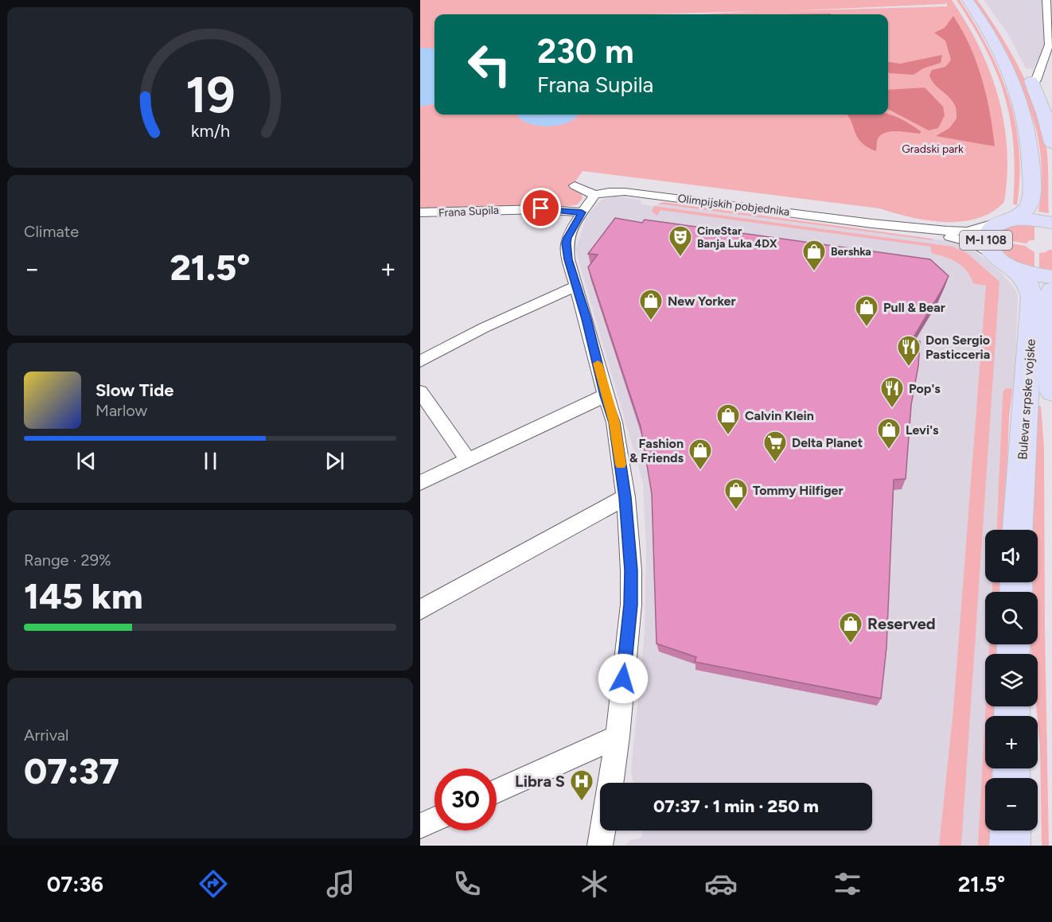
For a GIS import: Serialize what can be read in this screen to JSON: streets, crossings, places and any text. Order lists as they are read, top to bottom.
{
  "streets": {
    "main road": ["M-I 108", "Bulevar srpske vojske"],
    "street": ["Olimpijskih pobjednika", "Frana Supila"]
  },
  "crossings": [
    ["Olimpijskih pobjednika", "M-I 108"],
    ["Olimpijskih pobjednika", "Bulevar srpske vojske"],
    ["M-I 108", "Bulevar srpske vojske"]
  ],
  "parks": ["Gradski park"],
  "places": {
    "theatre": ["CineStar Banja Luka 4DX"],
    "shop": [
      "Bershka",
      "New Yorker",
      "Pull & Bear",
      "Calvin Klein",
      "Levi's",
      "Fashion & Friends",
      "Tommy Hilfiger",
      "Reserved"
    ],
    "restaurant": ["Don Sergio Pasticceria", "Pop's"],
    "supermarket": ["Delta Planet"],
    "hospital": ["Libra S"]
  },
  "page": {
    "turn": ["230 m", "Frana Supila"],
    "tile": [
      "Climate",
      ["Range · 29%", "145 km"],
      ["Arrival", "07:37"]
    ],
    "heat": ["−", "21.5°", "+"],
    "song": ["Slow Tide", "Marlow"],
    "map_buttons": ["+", "−"],
    "limit": "30",
    "trip": "07:37 · 1 min · 250 m",
    "tabs": ["07:36", "21.5°"],
    "gauge": ["19", "km/h"]
  }
}
